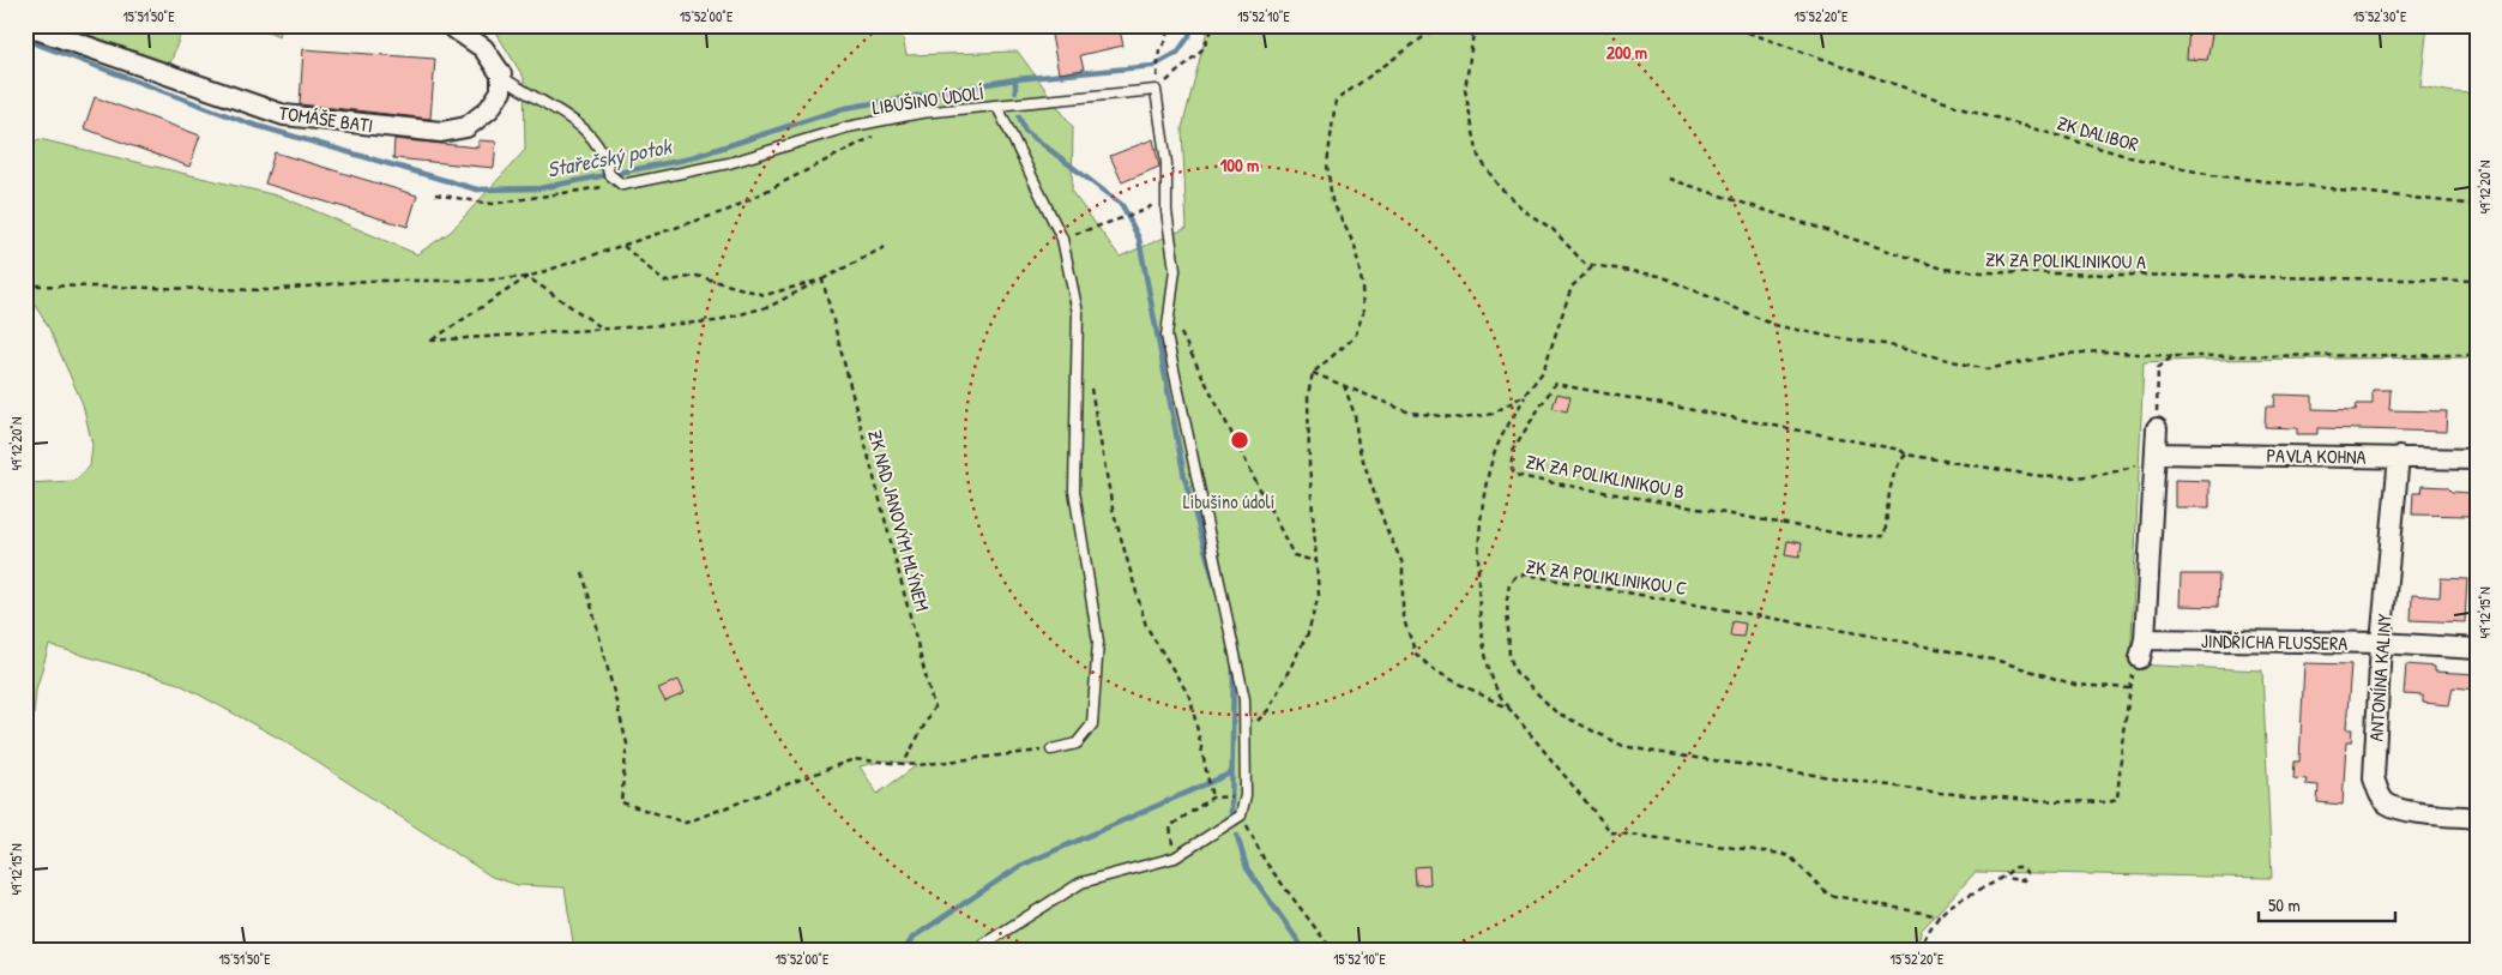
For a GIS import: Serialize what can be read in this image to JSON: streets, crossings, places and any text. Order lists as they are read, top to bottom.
{
  "streets": {
    "street": [
      "TOMÁŠE BATI",
      "PAVLA KOHNA",
      "JINDŘICHA FLUSSERA",
      "ANTONÍNA KALINY"
    ],
    "lane": ["LIBUŠINO ÚDOLÍ"],
    "path": [
      "ZK DALIBOR",
      "ZK ZA POLIKLINIKOU A",
      "ZK ZA POLIKLINIKOU B",
      "ZK NAD JANOVÝM MLÝNEM",
      "ZK ZA POLIKLINIKOU C"
    ]
  },
  "crossings": [
    ["PAVLA KOHNA", "ZK ZA POLIKLINIKOU B"],
    ["PAVLA KOHNA", "ANTONÍNA KALINY"],
    ["ZK ZA POLIKLINIKOU C", "JINDŘICHA FLUSSERA"],
    ["JINDŘICHA FLUSSERA", "ANTONÍNA KALINY"]
  ],
  "water": ["Stařečský potok"],
  "parks": ["Libušino údolí"],
  "scale_bar": "50 m",
  "coordinates": [
    "15°51'50\"E",
    "15°52'00\"E",
    "15°52'10\"E",
    "15°52'20\"E",
    "15°52'30\"E",
    "49°12'20\"N",
    "49°12'15\"N"
  ],
  "rings": ["200 m", "100 m"]
}
